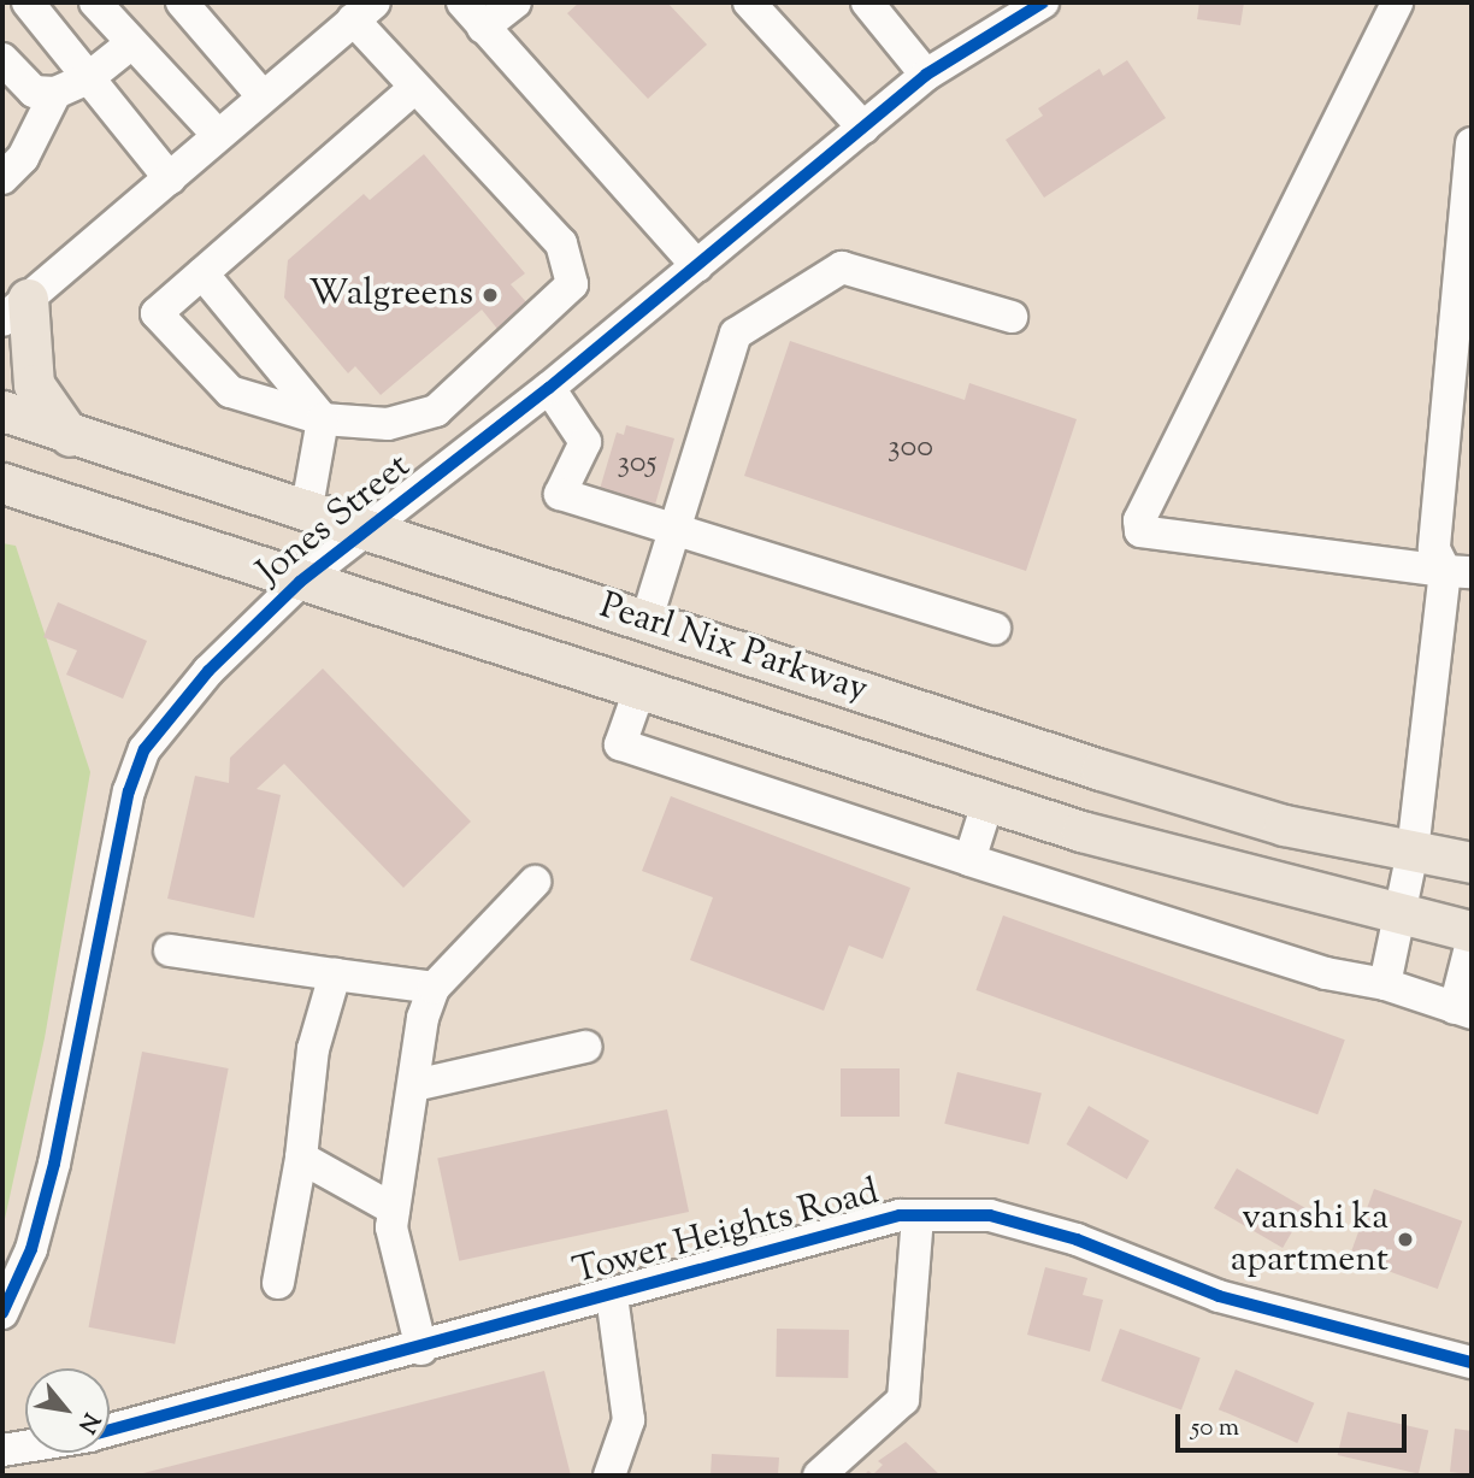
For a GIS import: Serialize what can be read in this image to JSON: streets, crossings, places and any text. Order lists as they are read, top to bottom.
{
  "streets": {
    "main road": ["Pearl Nix Parkway"],
    "street": ["Jones Street", "Tower Heights Road"]
  },
  "crossings": [
    ["Jones Street", "Pearl Nix Parkway"]
  ],
  "places": ["Walgreens", "vanshi ka apartment"],
  "house_numbers": ["300", "305"],
  "scale_bar": "50 m",
  "north": "bottom right"
}
